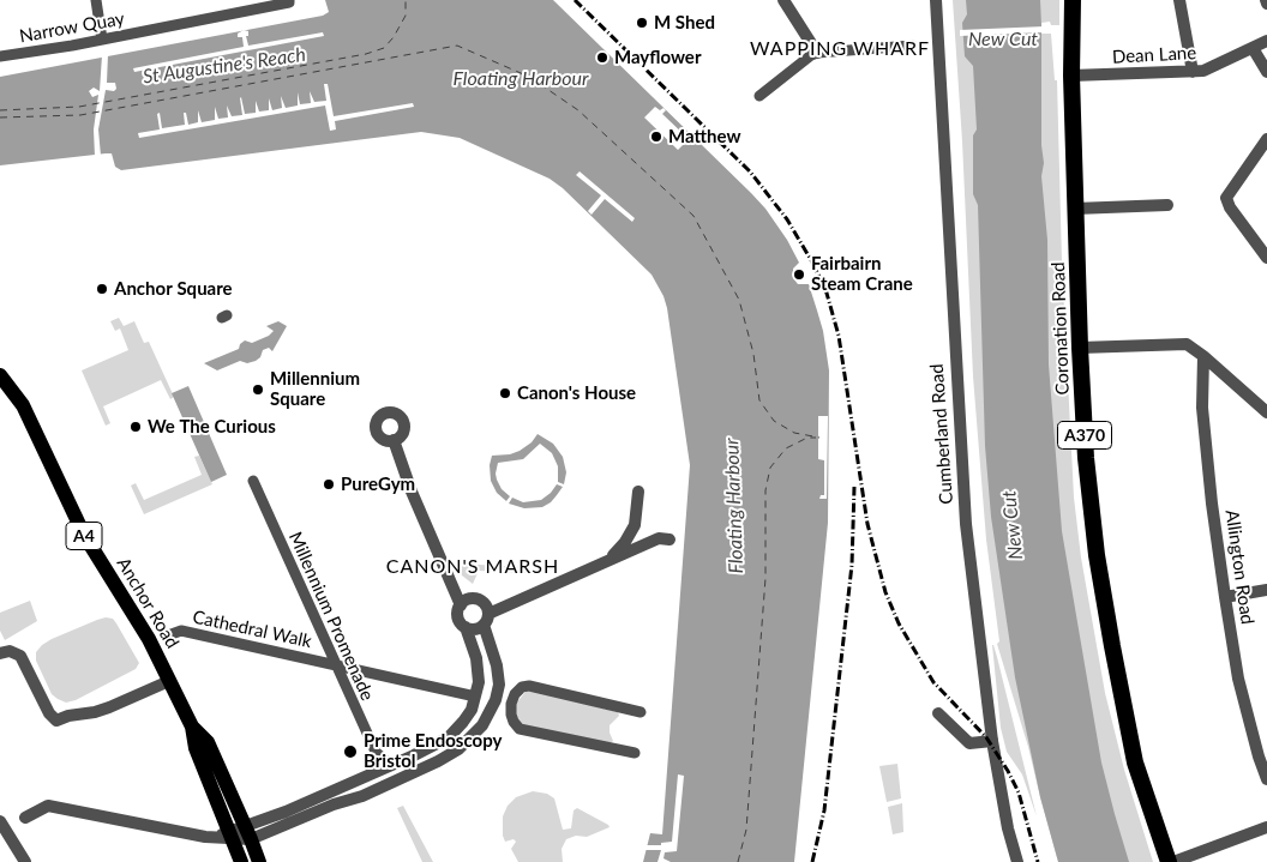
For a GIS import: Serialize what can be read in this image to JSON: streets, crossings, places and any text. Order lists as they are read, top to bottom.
{
  "streets": {
    "highway": ["Coronation Road", "A370"],
    "main road": ["A4", "Anchor Road"],
    "street": [
      "Narrow Quay",
      "Dean Lane",
      "Cumberland Road",
      "Allington Road",
      "Millennium Promenade",
      "Cathedral Walk"
    ]
  },
  "crossings": [
    ["Dean Lane", "Coronation Road"],
    ["Millennium Promenade", "Cathedral Walk"]
  ],
  "districts": ["WAPPING WHARF", "CANON'S MARSH"],
  "water": ["New Cut", "St Augustine's Reach", "Floating Harbour"],
  "places": [
    "M Shed",
    "Mayflower",
    "Matthew",
    "Fairbairn Steam Crane",
    "Anchor Square",
    "Millennium Square",
    "Canon's House",
    "We The Curious",
    "PureGym",
    "Prime Endoscopy Bristol"
  ]
}
